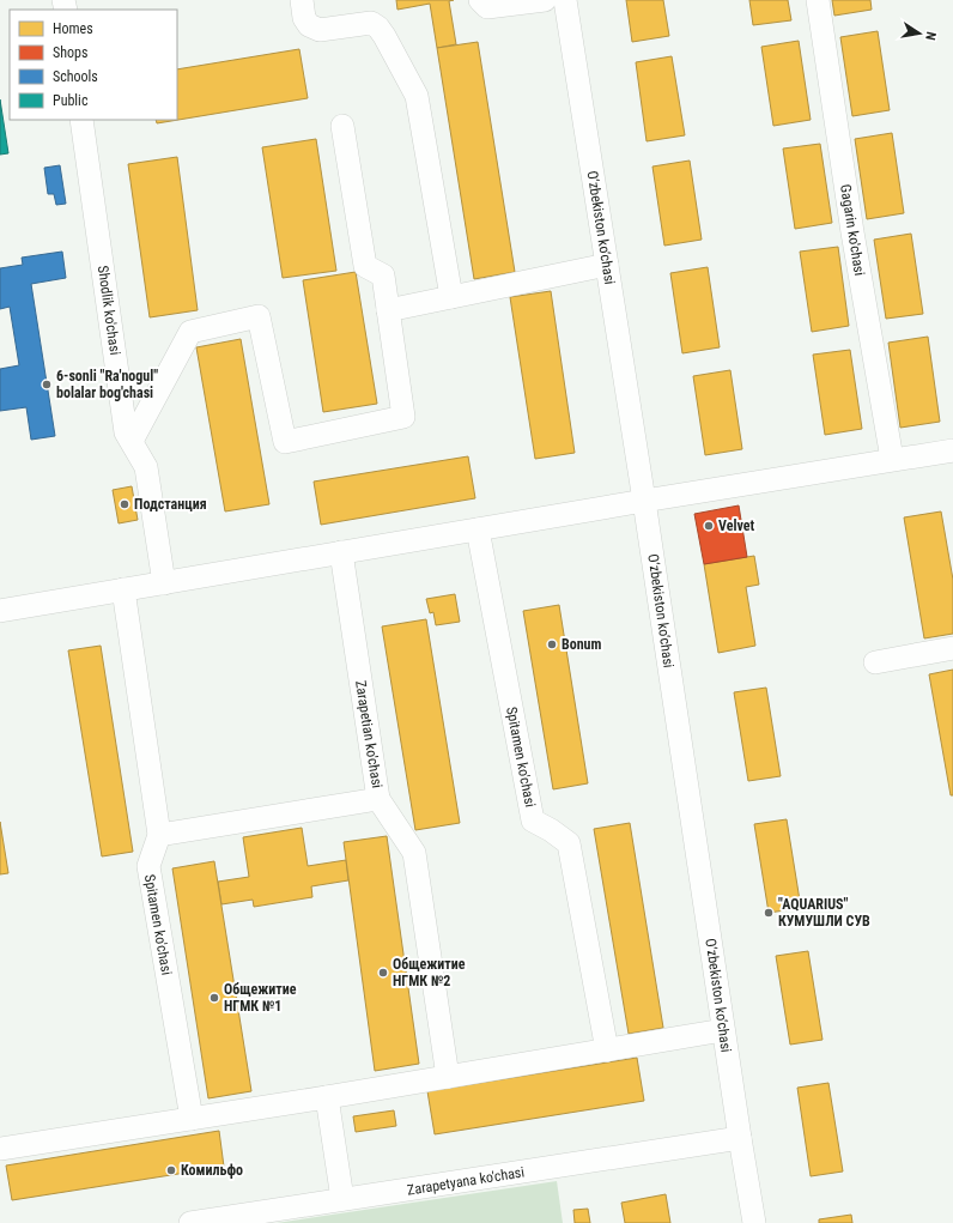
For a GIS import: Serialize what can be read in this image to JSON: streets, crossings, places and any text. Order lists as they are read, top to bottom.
{
  "streets": {
    "street": [
      "O‘zbekiston ko‘chasi",
      "Gagarin ko'chasi",
      "Shodlik ko'chasi",
      "Zarapetian ko'chasi",
      "Spitamen ko'chasi",
      "Zarapetyana ko'chasi"
    ]
  },
  "crossings": [
    ["O‘zbekiston ko‘chasi", "Zarapetyana ko'chasi"]
  ],
  "places": [
    "6-sonli \"Ra'nogul\" bolalar bog'chasi",
    "Подстанция",
    "Velvet",
    "Bonum",
    "\"AQUARIUS\" КУМУШЛИ СУВ",
    "Общежитие НГМК №2",
    "Общежитие НГМК №1",
    "Комильфо"
  ],
  "legend": [
    "Homes",
    "Shops",
    "Schools",
    "Public"
  ],
  "north": "right"
}
